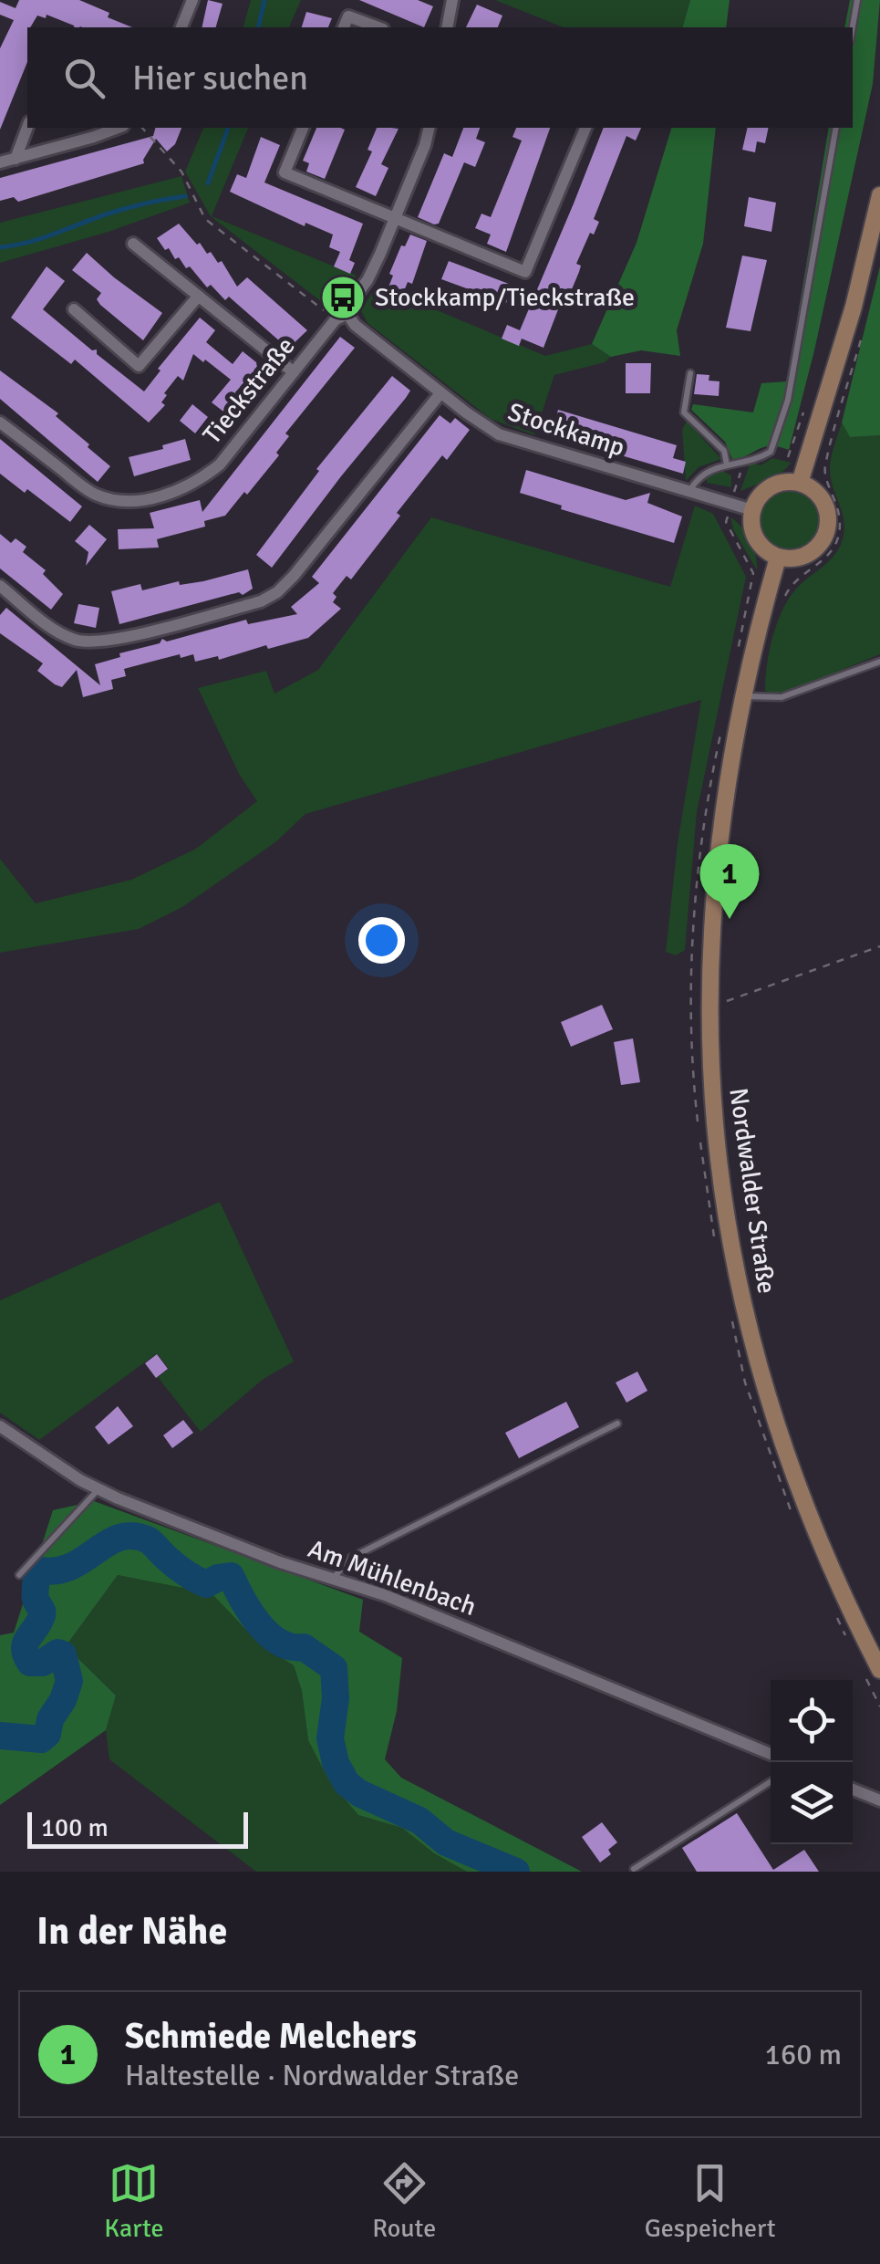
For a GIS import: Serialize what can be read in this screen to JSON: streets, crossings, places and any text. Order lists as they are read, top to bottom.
{
  "streets": {
    "main road": ["Nordwalder Straße"],
    "street": ["Tieckstraße", "Stockkamp", "Am Mühlenbach"]
  },
  "crossings": [
    ["Tieckstraße", "Stockkamp"],
    ["Stockkamp", "Nordwalder Straße"]
  ],
  "places": {
    "bus stop": ["Stockkamp/Tieckstraße"]
  },
  "scale_bar": "100 m",
  "page": {
    "search": "Hier suchen",
    "pins": "1",
    "scale": "100 m",
    "heading": "In der Nähe",
    "list": [
      {
        "mark": "1",
        "name": "Schmiede Melchers",
        "note": "Haltestelle · Nordwalder Straße",
        "value": "160 m"
      }
    ],
    "nav": ["Karte", "Route", "Gespeichert"]
  }
}
